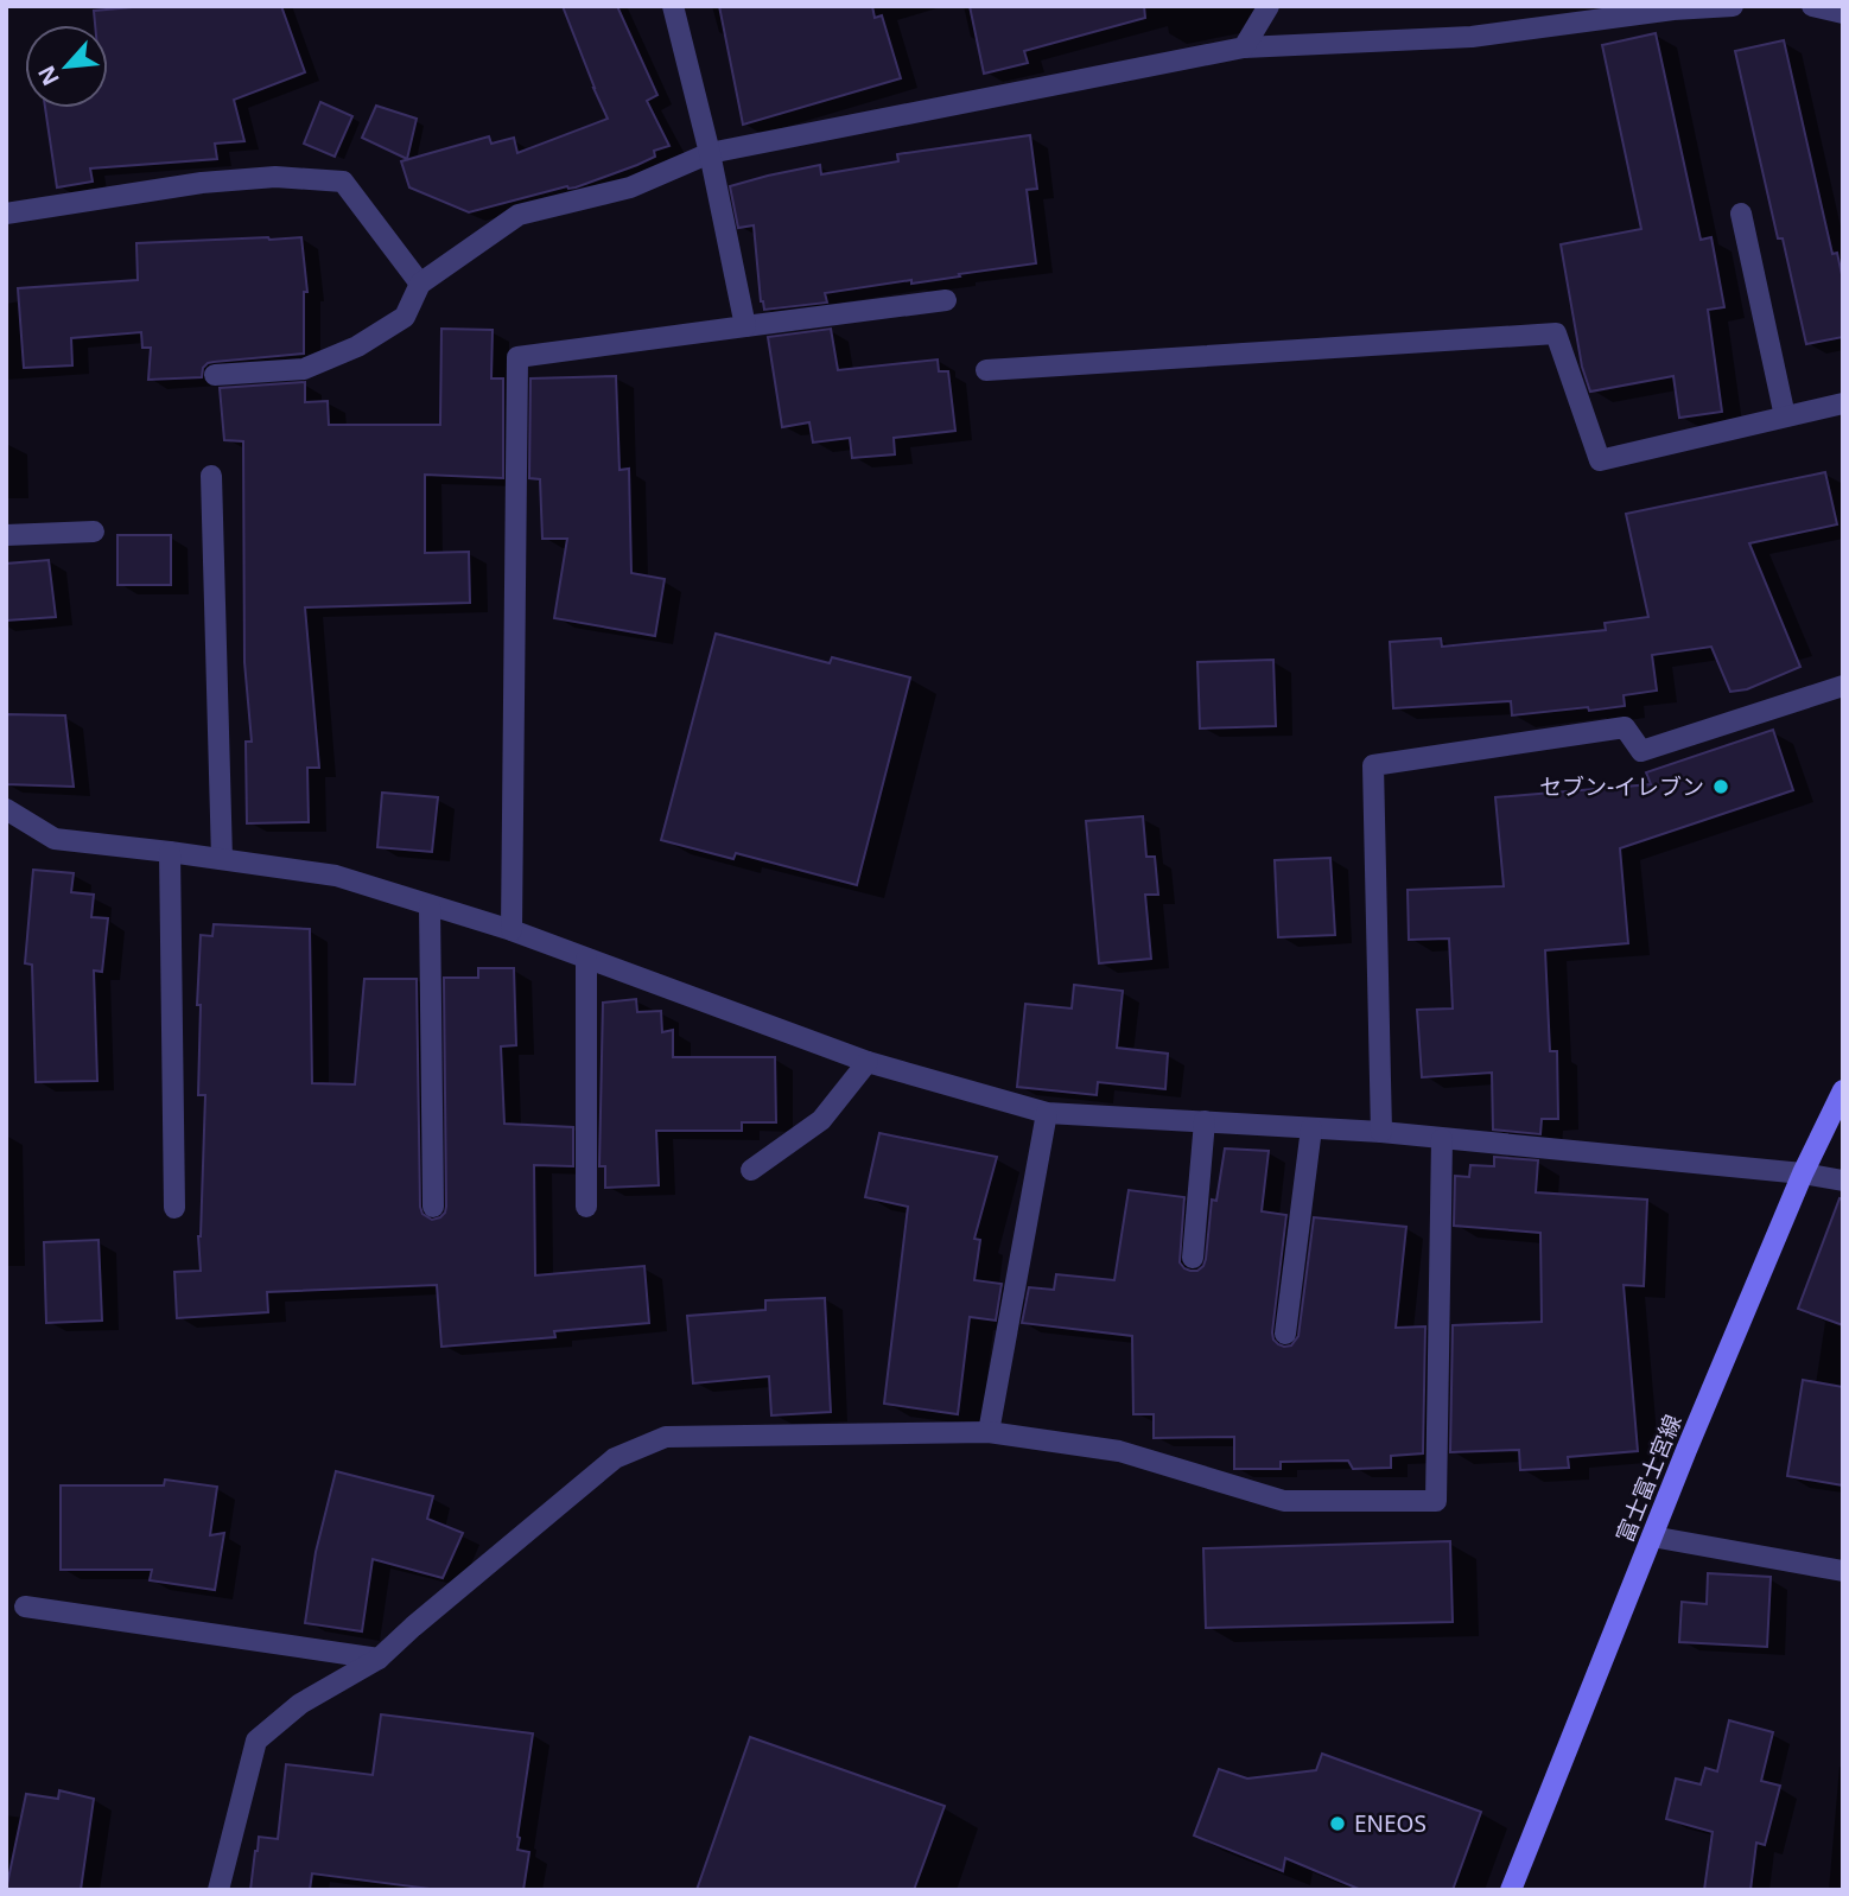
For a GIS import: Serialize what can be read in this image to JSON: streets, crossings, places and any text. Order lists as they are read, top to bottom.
{
  "streets": {
    "main road": ["富士富士宮線"]
  },
  "places": ["セブン-イレブン", "ENEOS"],
  "north": "bottom left"
}
